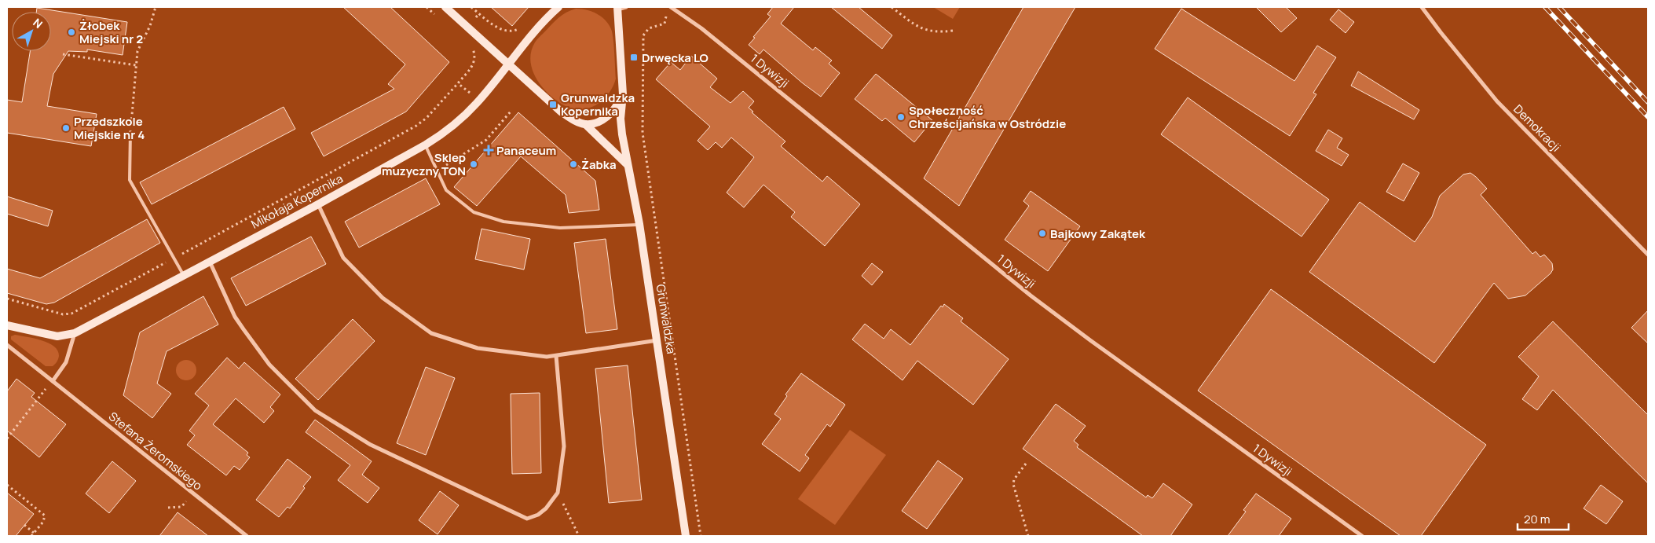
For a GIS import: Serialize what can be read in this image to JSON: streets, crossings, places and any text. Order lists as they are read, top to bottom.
{
  "streets": {
    "street": [
      "1 Dywizji",
      "Demokracji",
      "Mikołaja Kopernika",
      "Grunwaldzka",
      "Stefana Żeromskiego"
    ]
  },
  "places": {
    "other": [
      "Żłobek Miejski nr 2",
      "Społeczność Chrześcijańska w Ostródzie",
      "Przedszkole Miejskie nr 4",
      "Sklep muzyczny TON",
      "Żabka",
      "Bajkowy Zakątek"
    ],
    "transit": ["Drwęcka LO", "Grunwaldzka Kopernika"],
    "health": ["Panaceum"]
  },
  "scale_bar": "20 m",
  "north": "top right"
}
